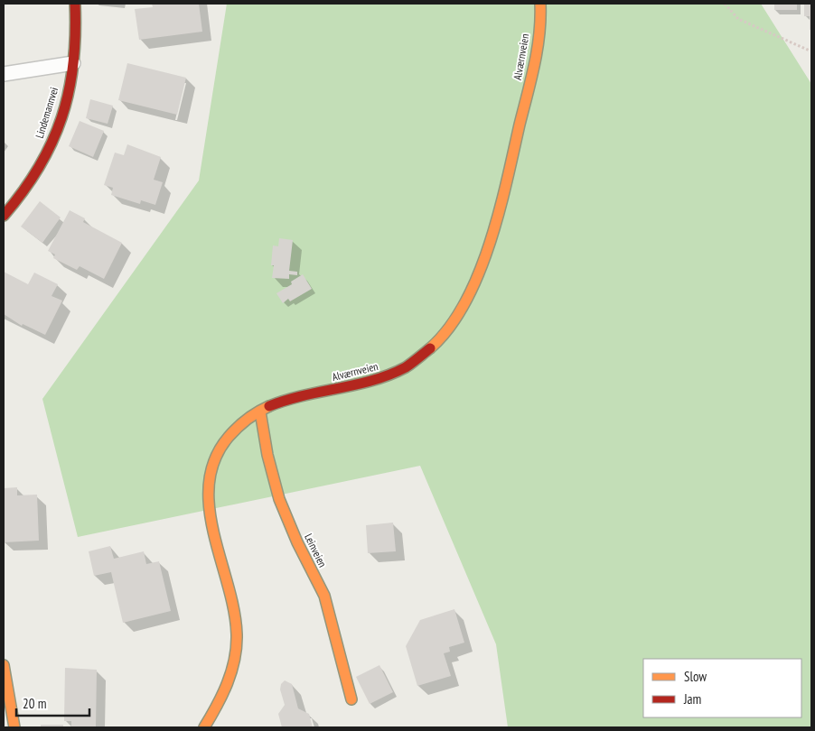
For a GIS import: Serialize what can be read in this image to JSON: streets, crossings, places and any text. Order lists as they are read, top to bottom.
{
  "streets": {
    "main road": ["Alværnveien", "Lindemannvei", "Leinveien"]
  },
  "crossings": [
    ["Alværnveien", "Leinveien"]
  ],
  "legend": ["Slow", "Jam"],
  "scale_bar": "20 m"
}
